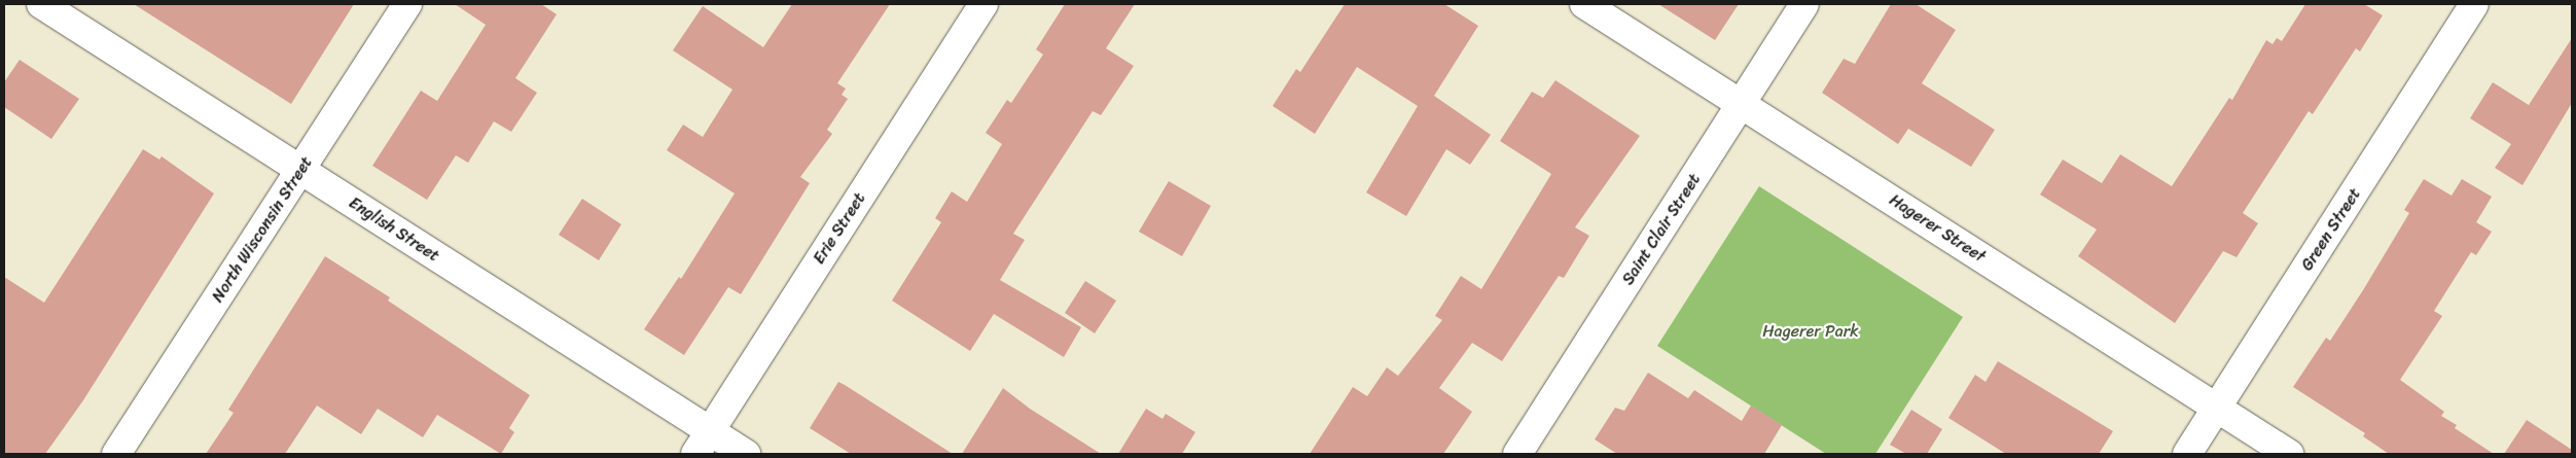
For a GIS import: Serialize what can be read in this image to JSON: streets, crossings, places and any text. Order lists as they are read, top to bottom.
{
  "streets": {
    "street": [
      "Erie Street",
      "Hagerer Street",
      "North Wisconsin Street",
      "English Street",
      "Saint Clair Street",
      "Green Street"
    ]
  },
  "crossings": [
    ["Erie Street", "English Street"],
    ["Hagerer Street", "Saint Clair Street"],
    ["Hagerer Street", "Green Street"],
    ["North Wisconsin Street", "English Street"]
  ],
  "parks": ["Hagerer Park"]
}
